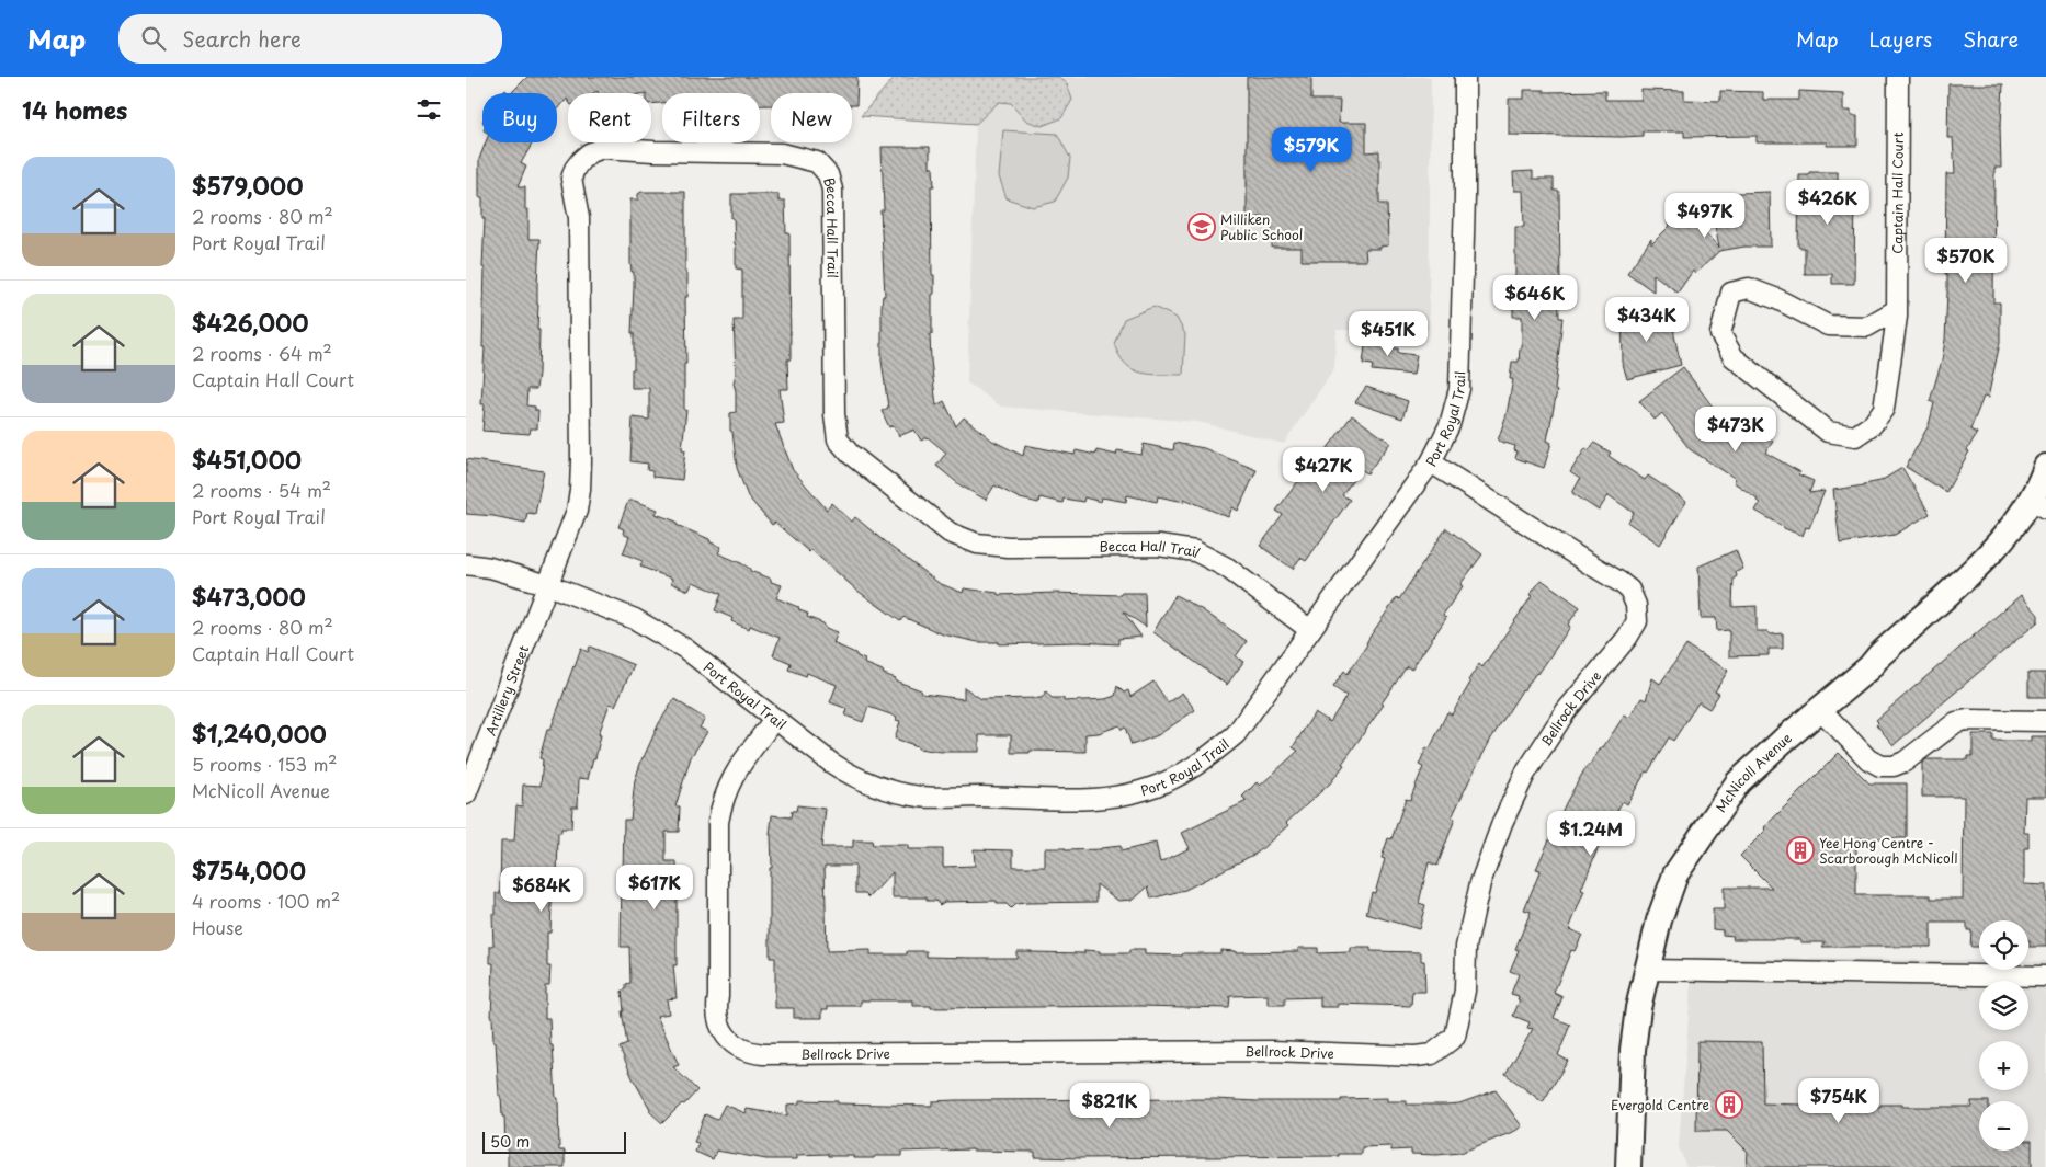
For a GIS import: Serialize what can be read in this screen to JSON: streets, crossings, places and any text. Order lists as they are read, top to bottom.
{
  "streets": {
    "main road": ["McNicoll Avenue"],
    "street": [
      "Captain Hall Court",
      "Becca Hall Trail",
      "Port Royal Trail",
      "Artillery Street",
      "Bellrock Drive"
    ]
  },
  "crossings": [
    ["Becca Hall Trail", "Port Royal Trail"],
    ["Becca Hall Trail", "Artillery Street"],
    ["Port Royal Trail", "Artillery Street"],
    ["Port Royal Trail", "Bellrock Drive"]
  ],
  "places": {
    "school or university": ["Milliken Public School"],
    "building": ["Yee Hong Centre - Scarborough McNicoll", "Evergold Centre"]
  },
  "scale_bar": "50 m",
  "page": {
    "header": "Map",
    "search": "Search here",
    "nav": ["Map", "Layers", "Share"],
    "heading": "14 homes",
    "chip": [
      "Buy",
      "Rent",
      "Filters",
      "New"
    ],
    "price": [
      "$579K",
      "$426K",
      "$497K",
      "$570K",
      "$646K",
      "$434K",
      "$451K",
      "$473K",
      "$427K",
      "$1.24M",
      "$617K",
      "$684K",
      "$754K",
      "$821K"
    ],
    "list": [
      {
        "name": "$579,000",
        "note": "2 rooms · 80 m² · Port Royal Trail"
      },
      {
        "name": "$426,000",
        "note": "2 rooms · 64 m² · Captain Hall Court"
      },
      {
        "name": "$451,000",
        "note": "2 rooms · 54 m² · Port Royal Trail"
      },
      {
        "name": "$473,000",
        "note": "2 rooms · 80 m² · Captain Hall Court"
      },
      {
        "name": "$1,240,000",
        "note": "5 rooms · 153 m² · McNicoll Avenue"
      },
      {
        "name": "$754,000",
        "note": "4 rooms · 100 m² · House"
      }
    ],
    "map_buttons": ["+", "−"],
    "scale": "50 m"
  }
}
